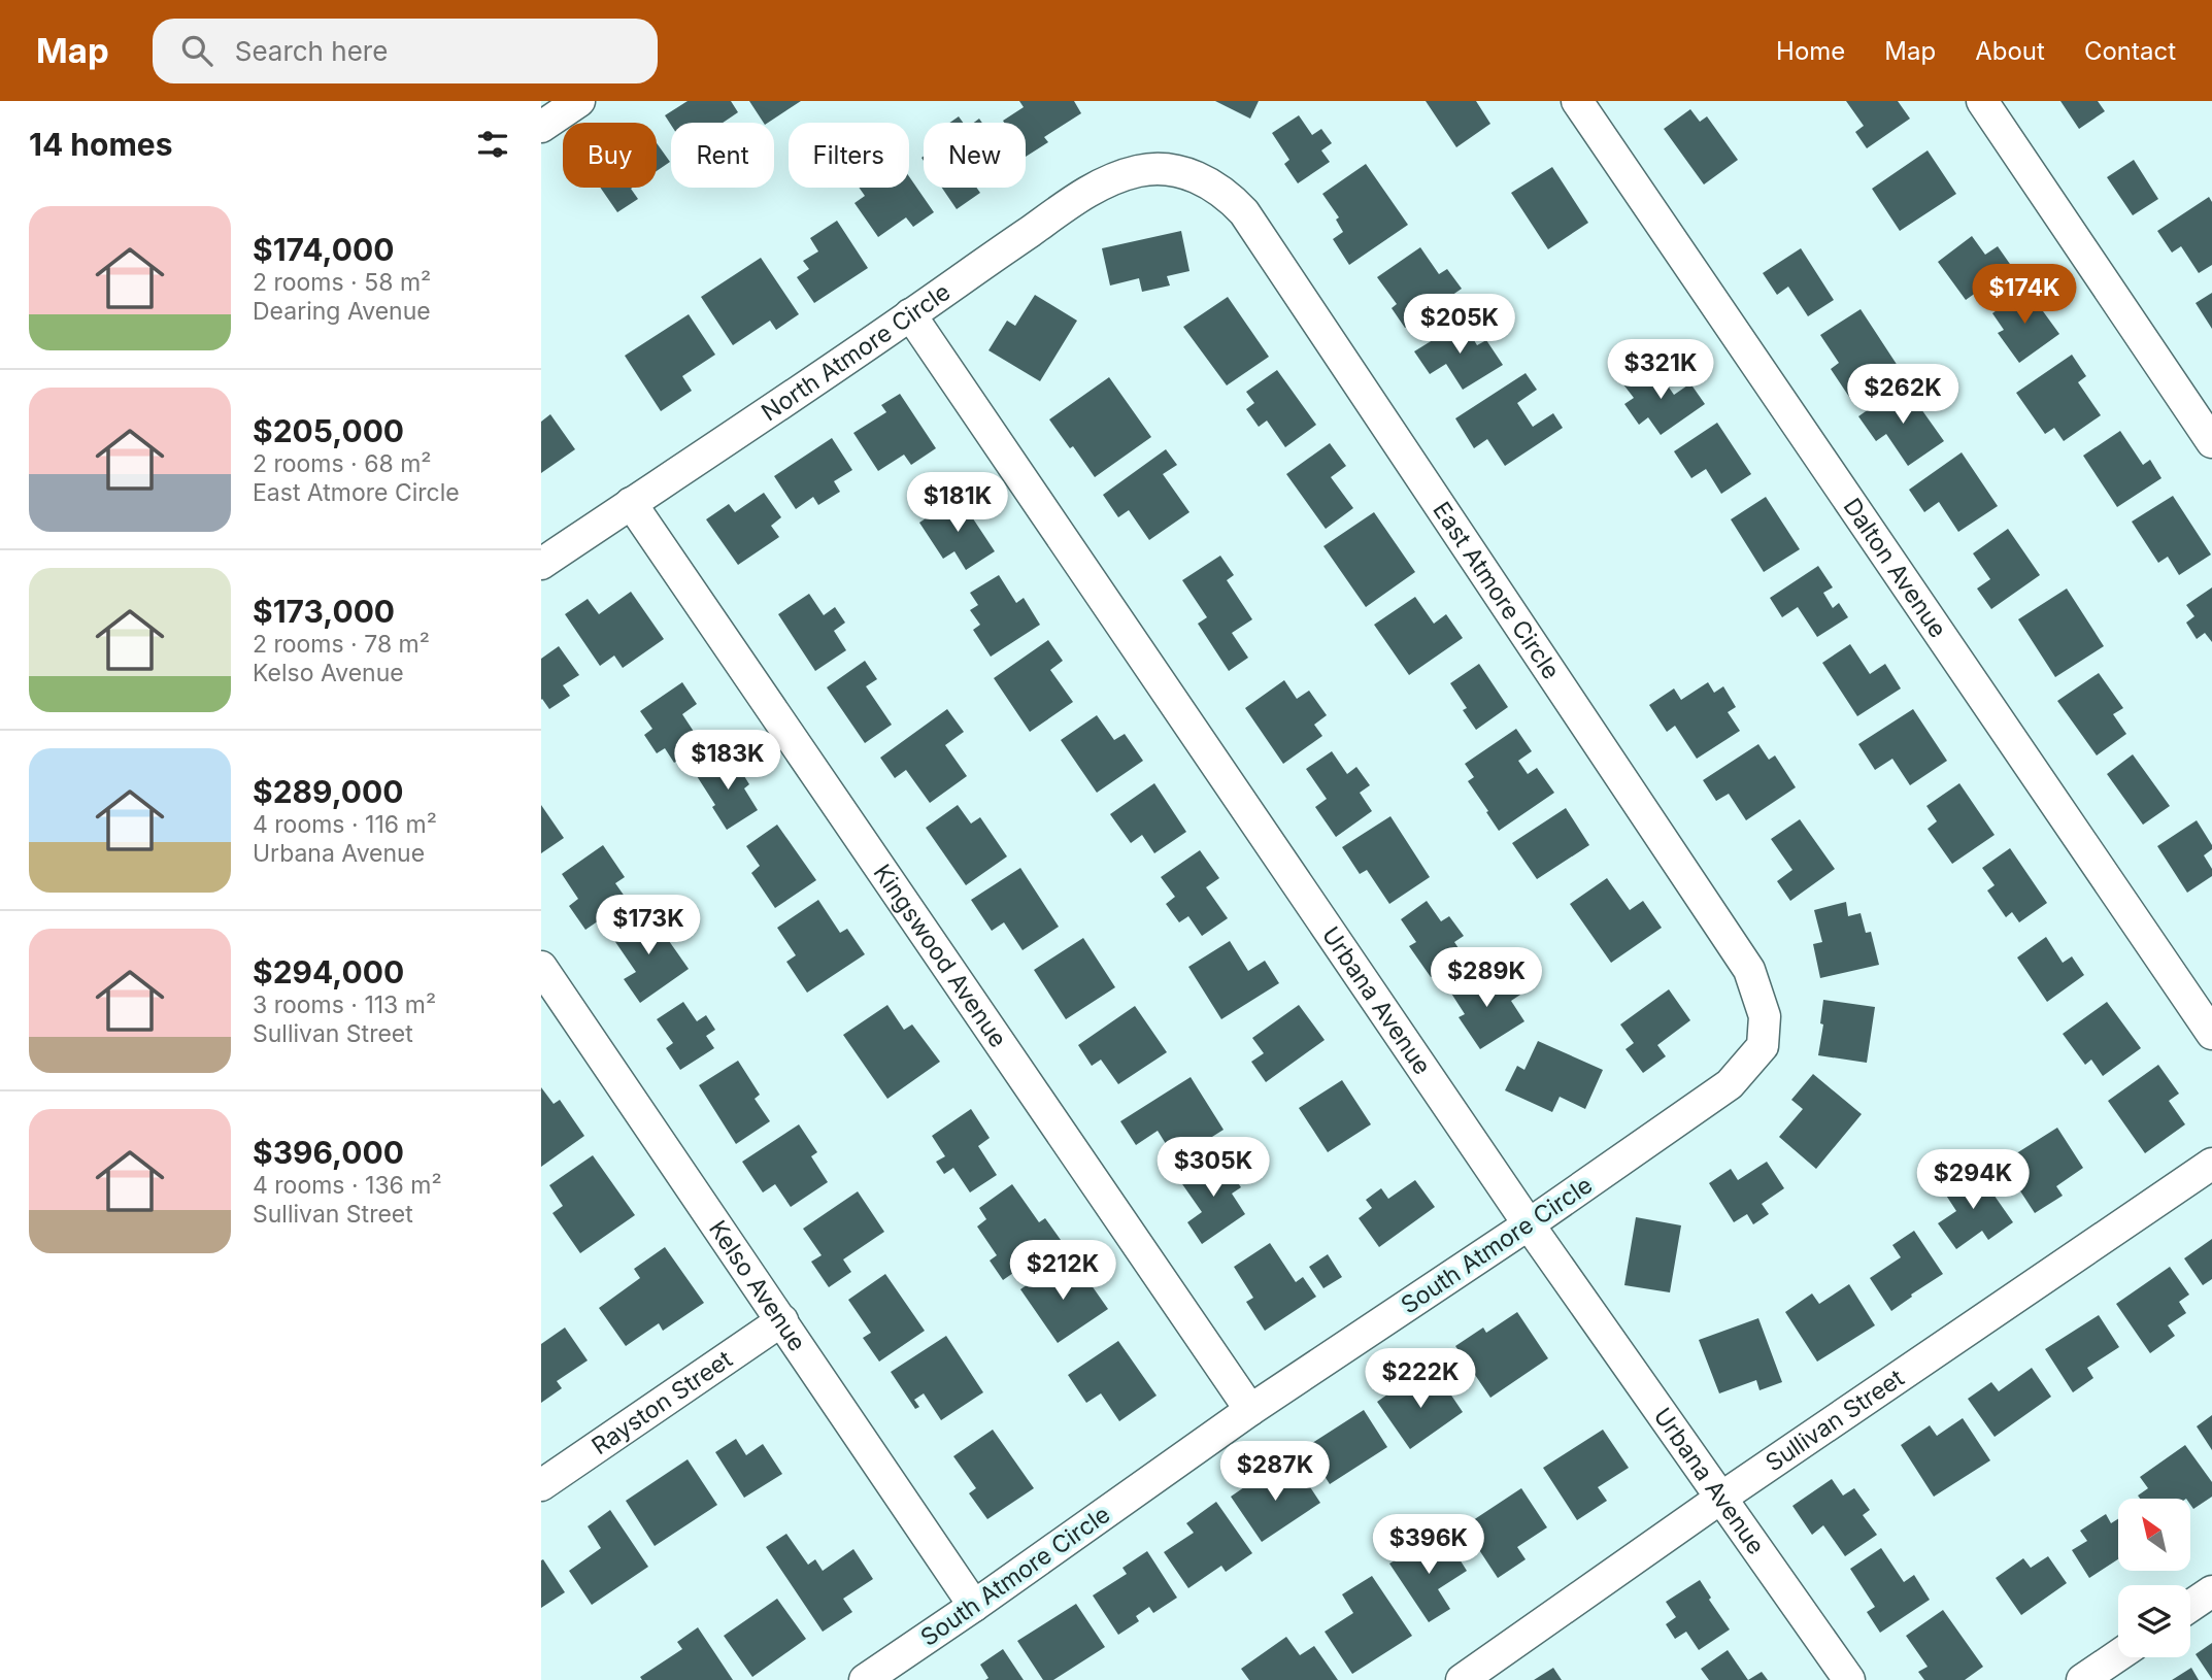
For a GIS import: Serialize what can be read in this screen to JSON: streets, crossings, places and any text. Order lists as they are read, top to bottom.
{
  "streets": {
    "street": [
      "North Atmore Circle",
      "Dalton Avenue",
      "East Atmore Circle",
      "Kingswood Avenue",
      "Urbana Avenue",
      "South Atmore Circle",
      "Kelso Avenue",
      "Rayston Street",
      "Sullivan Street"
    ]
  },
  "crossings": [
    ["North Atmore Circle", "East Atmore Circle"],
    ["North Atmore Circle", "Kingswood Avenue"],
    ["North Atmore Circle", "Urbana Avenue"],
    ["East Atmore Circle", "South Atmore Circle"],
    ["Kingswood Avenue", "South Atmore Circle"],
    ["Urbana Avenue", "South Atmore Circle"],
    ["Urbana Avenue", "Sullivan Street"],
    ["South Atmore Circle", "Kelso Avenue"],
    ["Kelso Avenue", "Rayston Street"]
  ],
  "north": "top left",
  "page": {
    "header": "Map",
    "search": "Search here",
    "nav": [
      "Home",
      "Map",
      "About",
      "Contact"
    ],
    "heading": "14 homes",
    "chip": [
      "Buy",
      "Rent",
      "Filters",
      "New"
    ],
    "list": [
      {
        "name": "$174,000",
        "note": "2 rooms · 58 m² · Dearing Avenue"
      },
      {
        "name": "$205,000",
        "note": "2 rooms · 68 m² · East Atmore Circle"
      },
      {
        "name": "$173,000",
        "note": "2 rooms · 78 m² · Kelso Avenue"
      },
      {
        "name": "$289,000",
        "note": "4 rooms · 116 m² · Urbana Avenue"
      },
      {
        "name": "$294,000",
        "note": "3 rooms · 113 m² · Sullivan Street"
      },
      {
        "name": "$396,000",
        "note": "4 rooms · 136 m² · Sullivan Street"
      }
    ],
    "price": [
      "$174K",
      "$205K",
      "$321K",
      "$262K",
      "$181K",
      "$183K",
      "$173K",
      "$289K",
      "$305K",
      "$294K",
      "$212K",
      "$222K",
      "$287K",
      "$396K"
    ]
  }
}
